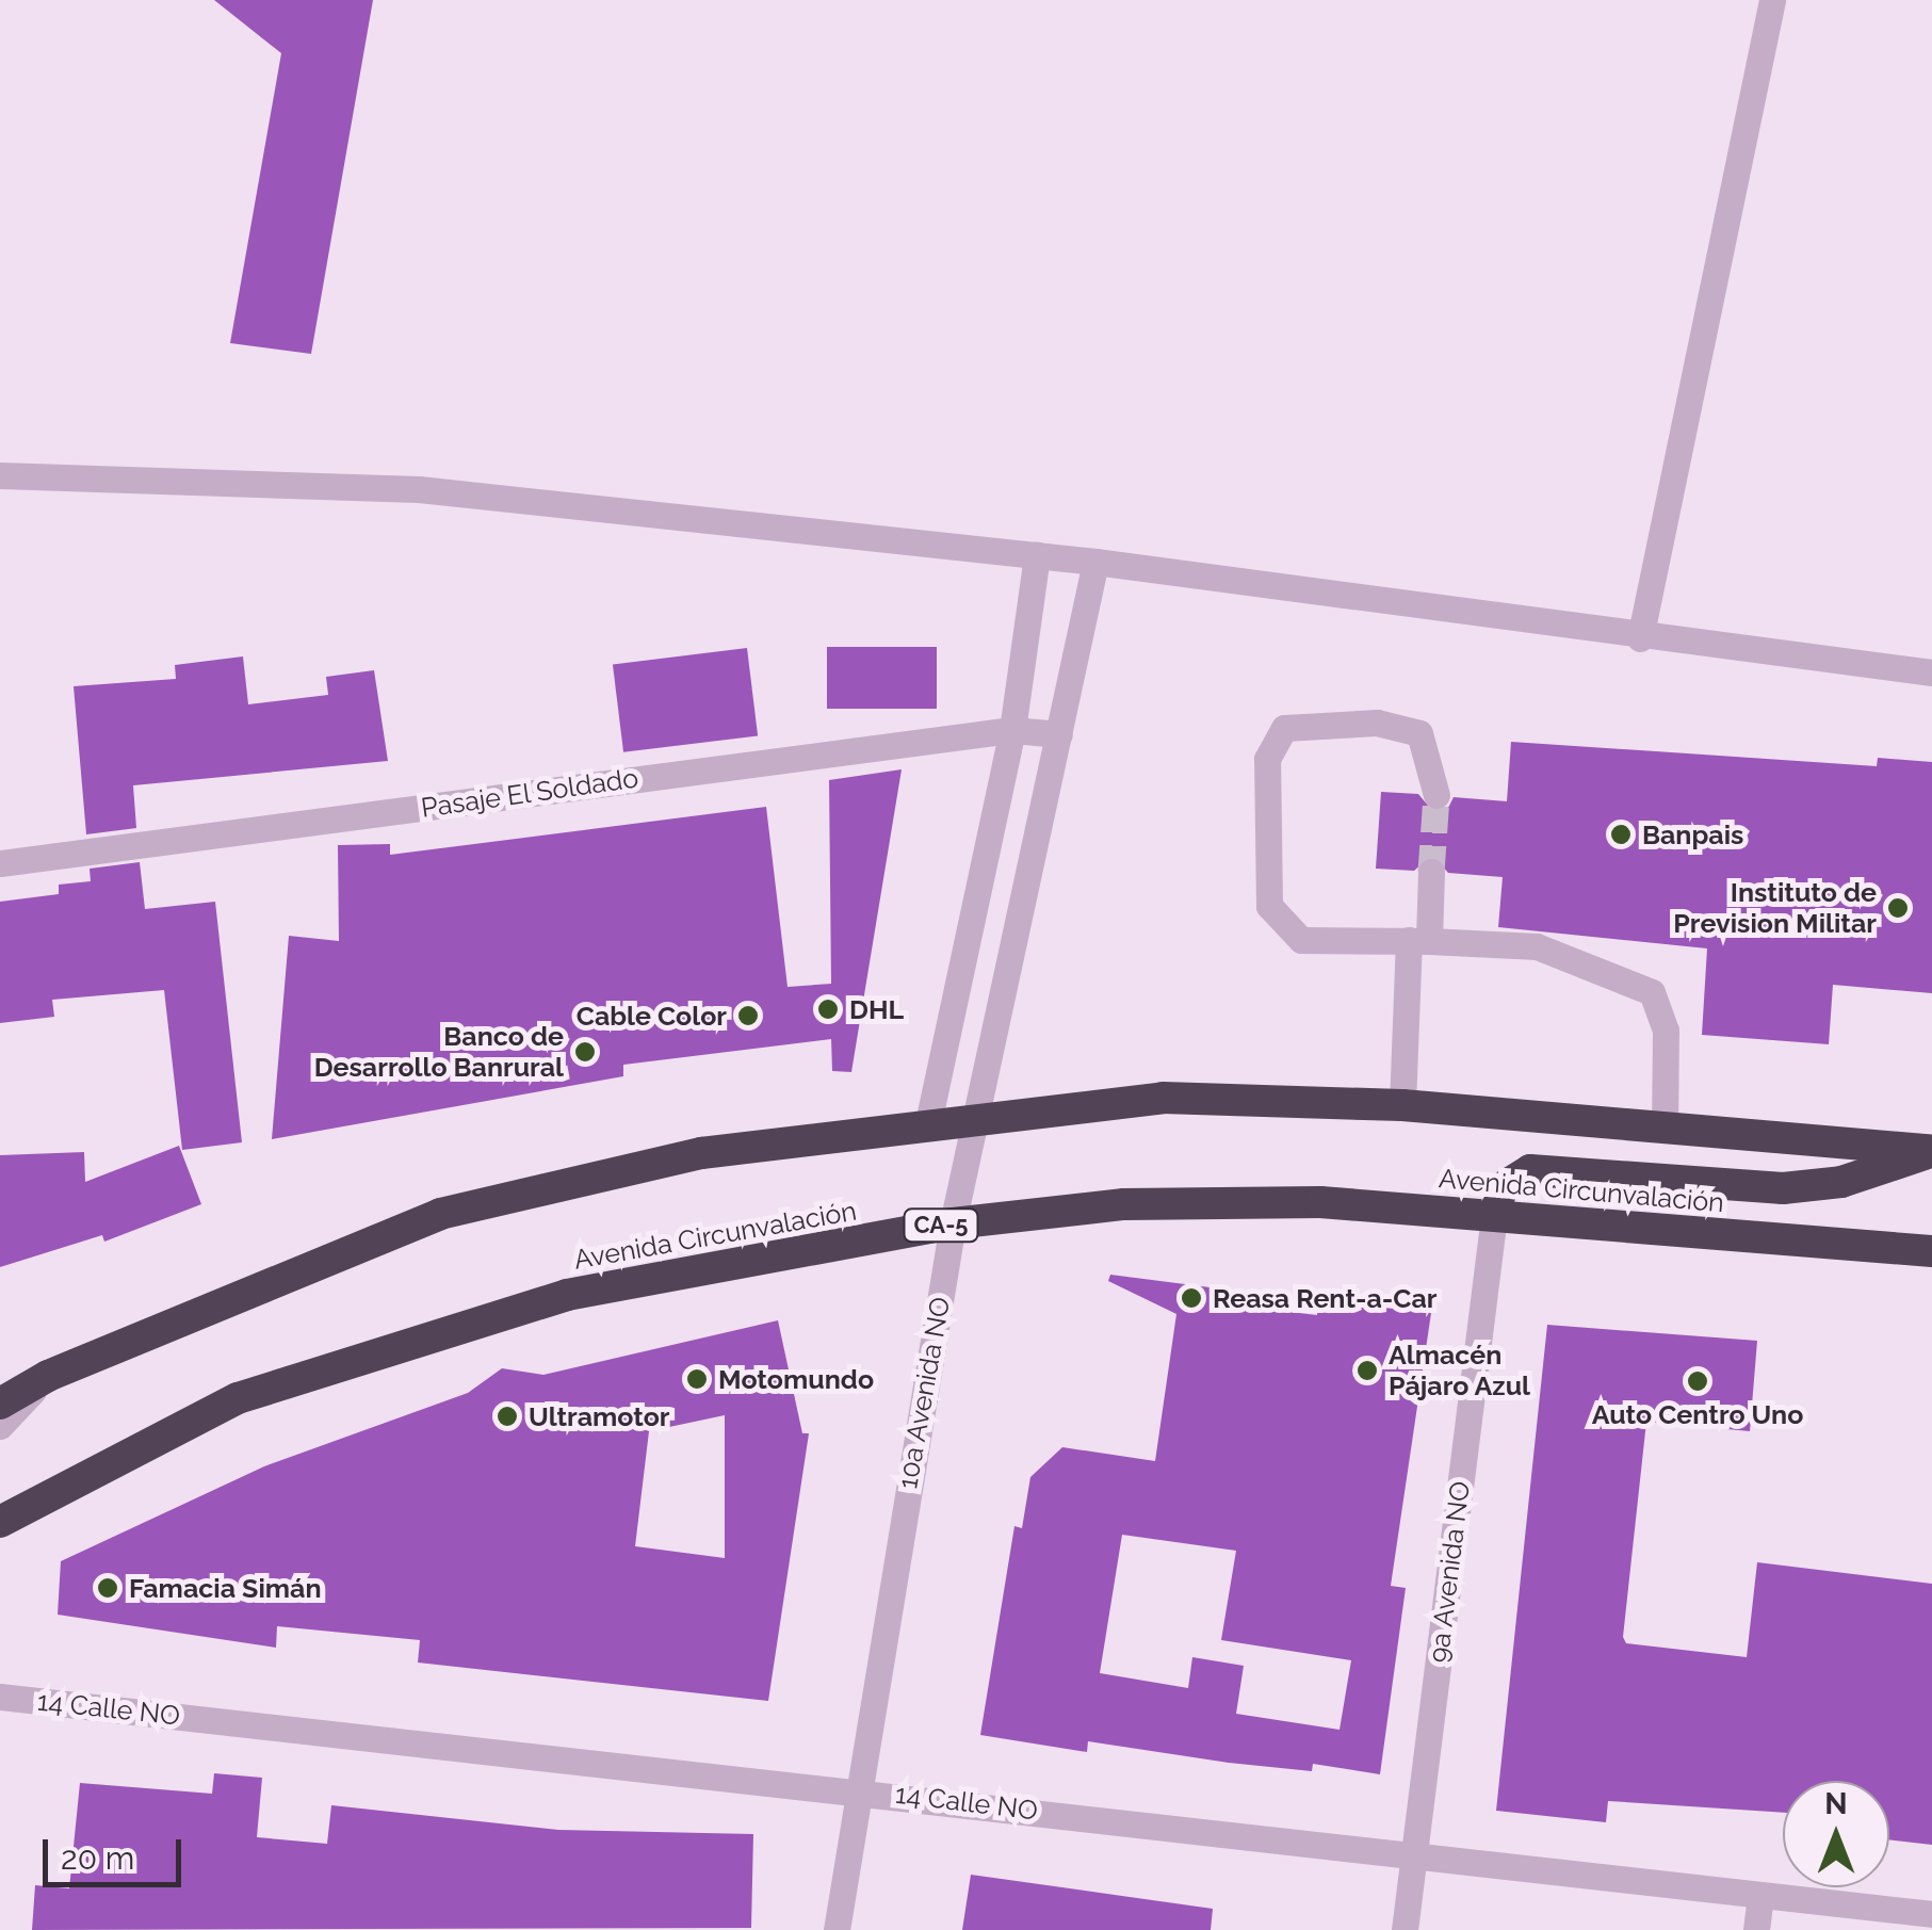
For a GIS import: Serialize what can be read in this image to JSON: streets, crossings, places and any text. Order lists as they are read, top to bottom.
{
  "streets": {
    "highway": ["Avenida Circunvalación", "CA-5"],
    "street": [
      "Pasaje El Soldado",
      "10a Avenida NO",
      "9a Avenida NO",
      "14 Calle NO"
    ]
  },
  "crossings": [
    ["Pasaje El Soldado", "10a Avenida NO"],
    ["Avenida Circunvalación", "10a Avenida NO"],
    ["Avenida Circunvalación", "9a Avenida NO"],
    ["10a Avenida NO", "14 Calle NO"],
    ["9a Avenida NO", "14 Calle NO"]
  ],
  "places": [
    "Banpais",
    "Instituto de Prevision Militar",
    "DHL",
    "Cable Color",
    "Banco de Desarrollo Banrural",
    "Reasa Rent-a-Car",
    "Almacén Pájaro Azul",
    "Motomundo",
    "Auto Centro Uno",
    "Ultramotor",
    "Famacia Simán"
  ],
  "scale_bar": "20 m",
  "north": "top"
}
